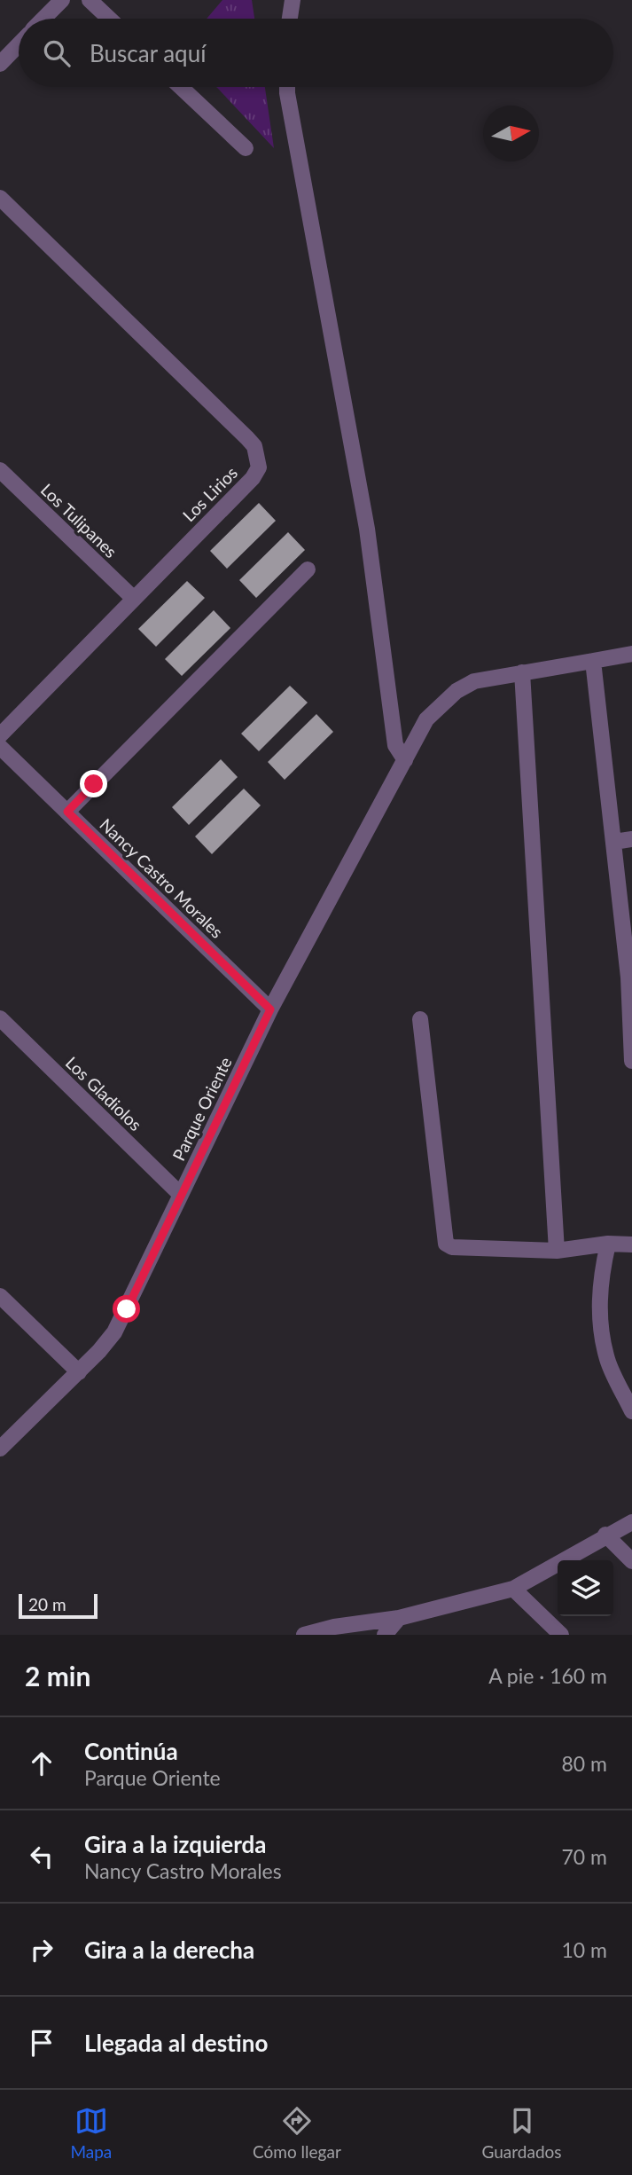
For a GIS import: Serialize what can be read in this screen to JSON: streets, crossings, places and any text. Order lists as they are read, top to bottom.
{
  "streets": {
    "street": [
      "Los Lirios",
      "Los Tulipanes",
      "Nancy Castro Morales",
      "Los Gladiolos",
      "Parque Oriente"
    ]
  },
  "crossings": [
    ["Los Lirios", "Los Tulipanes"],
    ["Nancy Castro Morales", "Parque Oriente"],
    ["Los Gladiolos", "Parque Oriente"]
  ],
  "scale_bar": "20 m",
  "north": "right",
  "page": {
    "search": "Buscar aquí",
    "scale": "20 m",
    "heading": ["2 min", "A pie · 160 m"],
    "list": [
      ["Continúa", "Parque Oriente", "80 m"],
      ["Gira a la izquierda", "Nancy Castro Morales", "70 m"],
      ["Gira a la derecha", "10 m"],
      "Llegada al destino"
    ],
    "nav": ["Mapa", "Cómo llegar", "Guardados"]
  }
}
